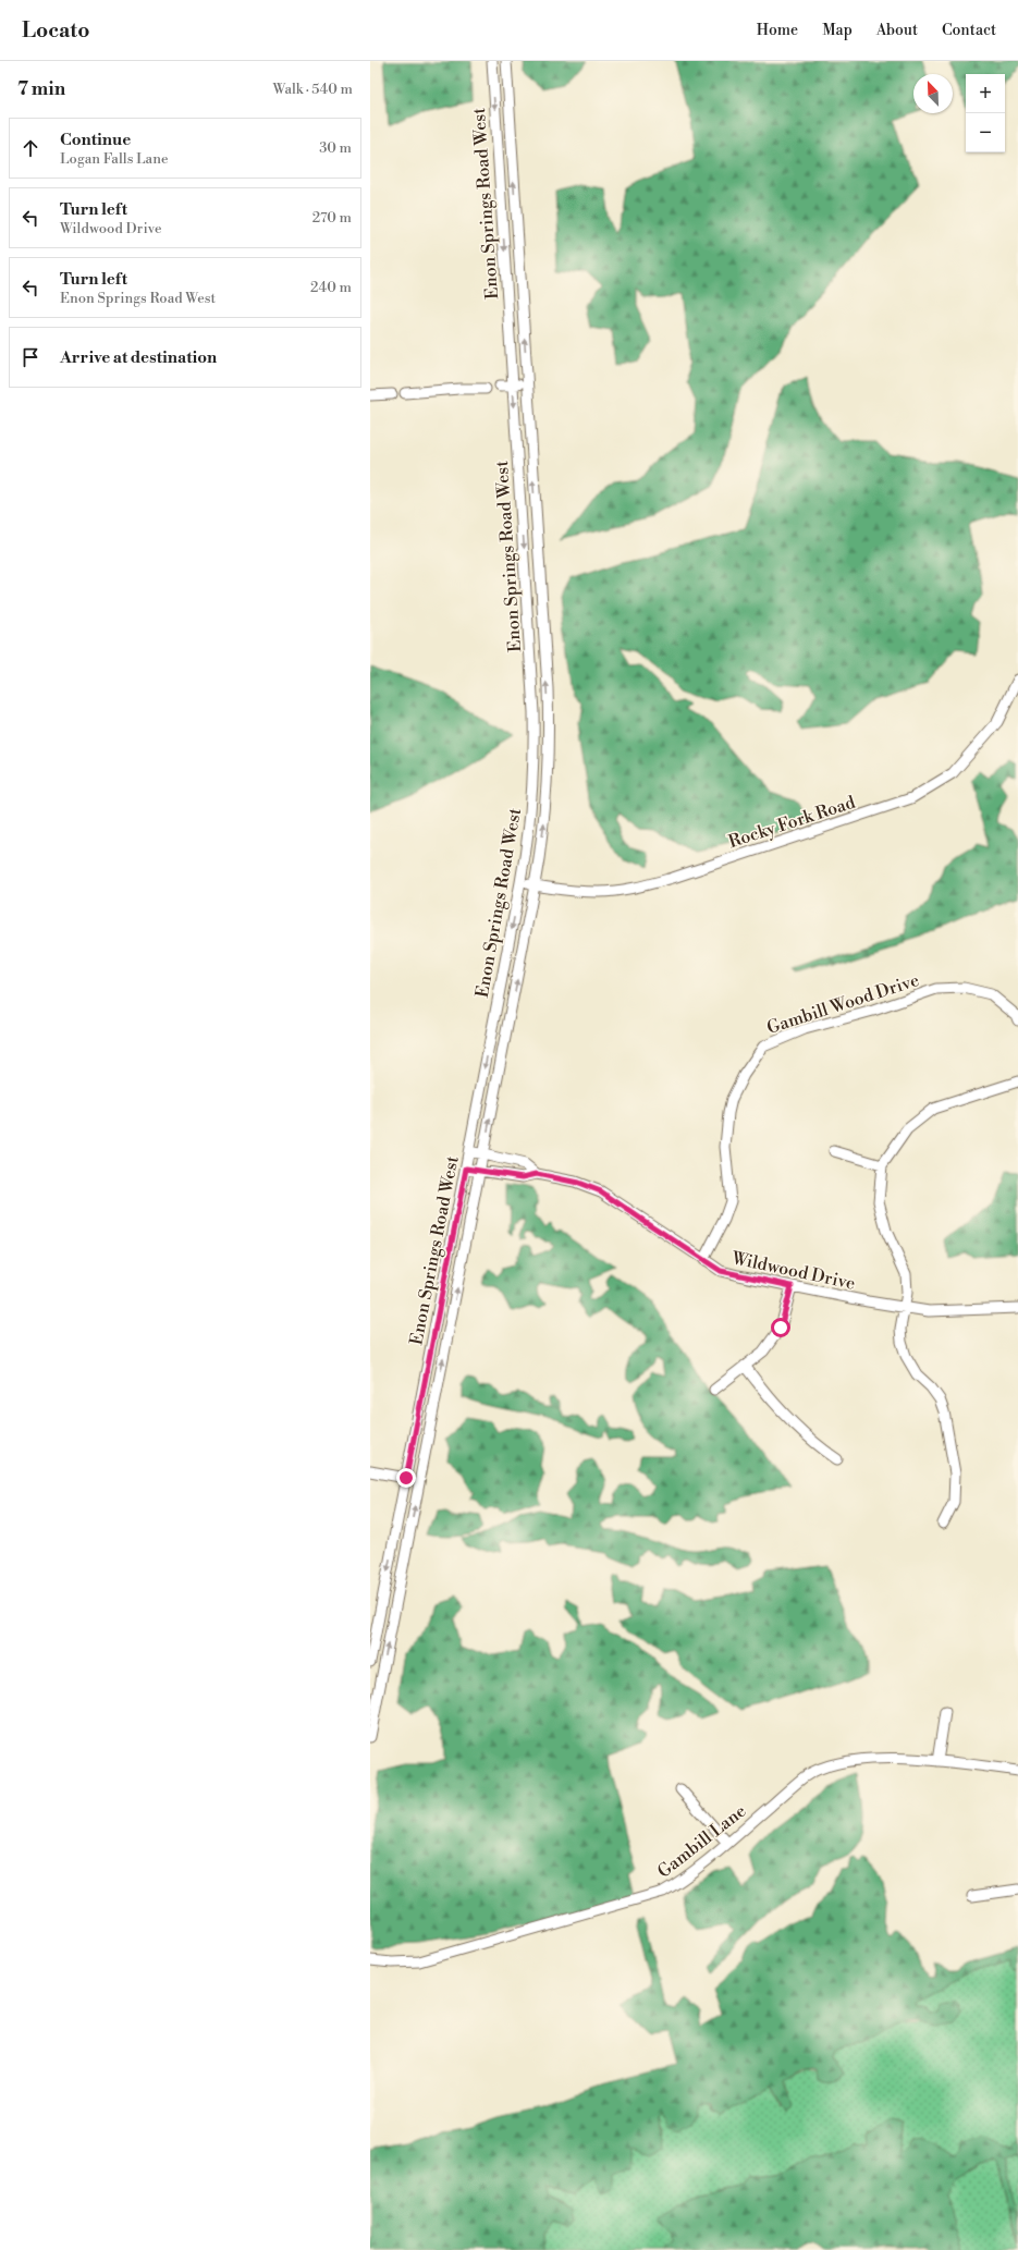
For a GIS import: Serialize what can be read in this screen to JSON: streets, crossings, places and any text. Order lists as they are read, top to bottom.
{
  "streets": {
    "street": [
      "Enon Springs Road West",
      "Rocky Fork Road",
      "Gambill Wood Drive",
      "Wildwood Drive",
      "Gambill Lane"
    ]
  },
  "crossings": [
    ["Enon Springs Road West", "Rocky Fork Road"],
    ["Enon Springs Road West", "Wildwood Drive"],
    ["Gambill Wood Drive", "Wildwood Drive"]
  ],
  "north": "top left",
  "page": {
    "header": "Locato",
    "nav": [
      "Home",
      "Map",
      "About",
      "Contact"
    ],
    "heading": ["7 min", "Walk · 540 m"],
    "map_buttons": ["+", "−"],
    "list": [
      ["Continue", "Logan Falls Lane", "30 m"],
      ["Turn left", "Wildwood Drive", "270 m"],
      ["Turn left", "Enon Springs Road West", "240 m"],
      "Arrive at destination"
    ]
  }
}
